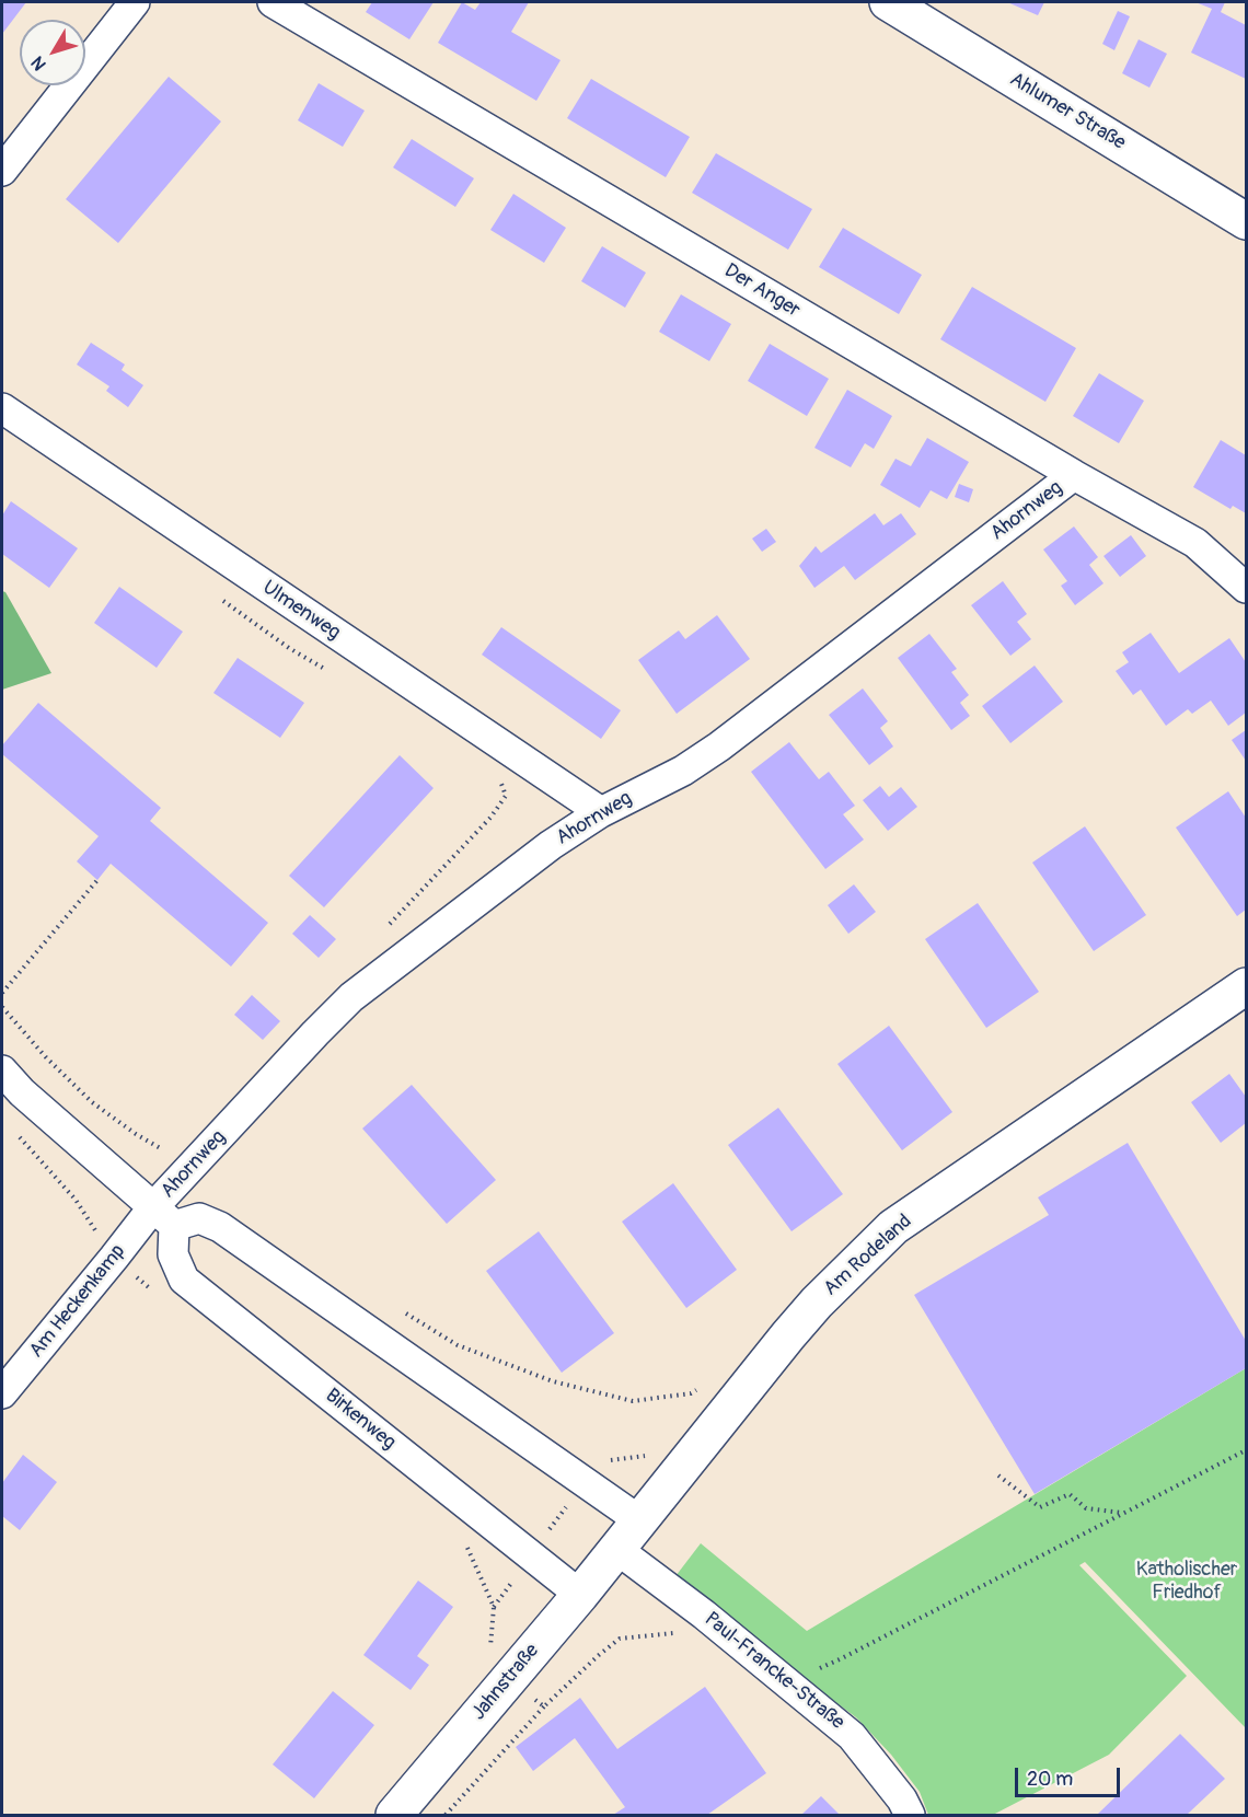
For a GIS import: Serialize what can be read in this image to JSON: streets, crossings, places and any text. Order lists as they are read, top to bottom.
{
  "streets": {
    "street": [
      "Ahlumer Straße",
      "Der Anger",
      "Ahornweg",
      "Ulmenweg",
      "Am Rodeland",
      "Am Heckenkamp",
      "Birkenweg",
      "Paul-Francke-Straße",
      "Jahnstraße"
    ]
  },
  "crossings": [
    ["Der Anger", "Ahornweg"],
    ["Ahornweg", "Ulmenweg"],
    ["Ahornweg", "Am Heckenkamp"],
    ["Ahornweg", "Birkenweg"],
    ["Am Rodeland", "Paul-Francke-Straße"],
    ["Am Rodeland", "Jahnstraße"],
    ["Am Heckenkamp", "Birkenweg"],
    ["Birkenweg", "Jahnstraße"],
    ["Paul-Francke-Straße", "Jahnstraße"]
  ],
  "parks": ["Katholischer Friedhof"],
  "scale_bar": "20 m",
  "north": "bottom left"
}
